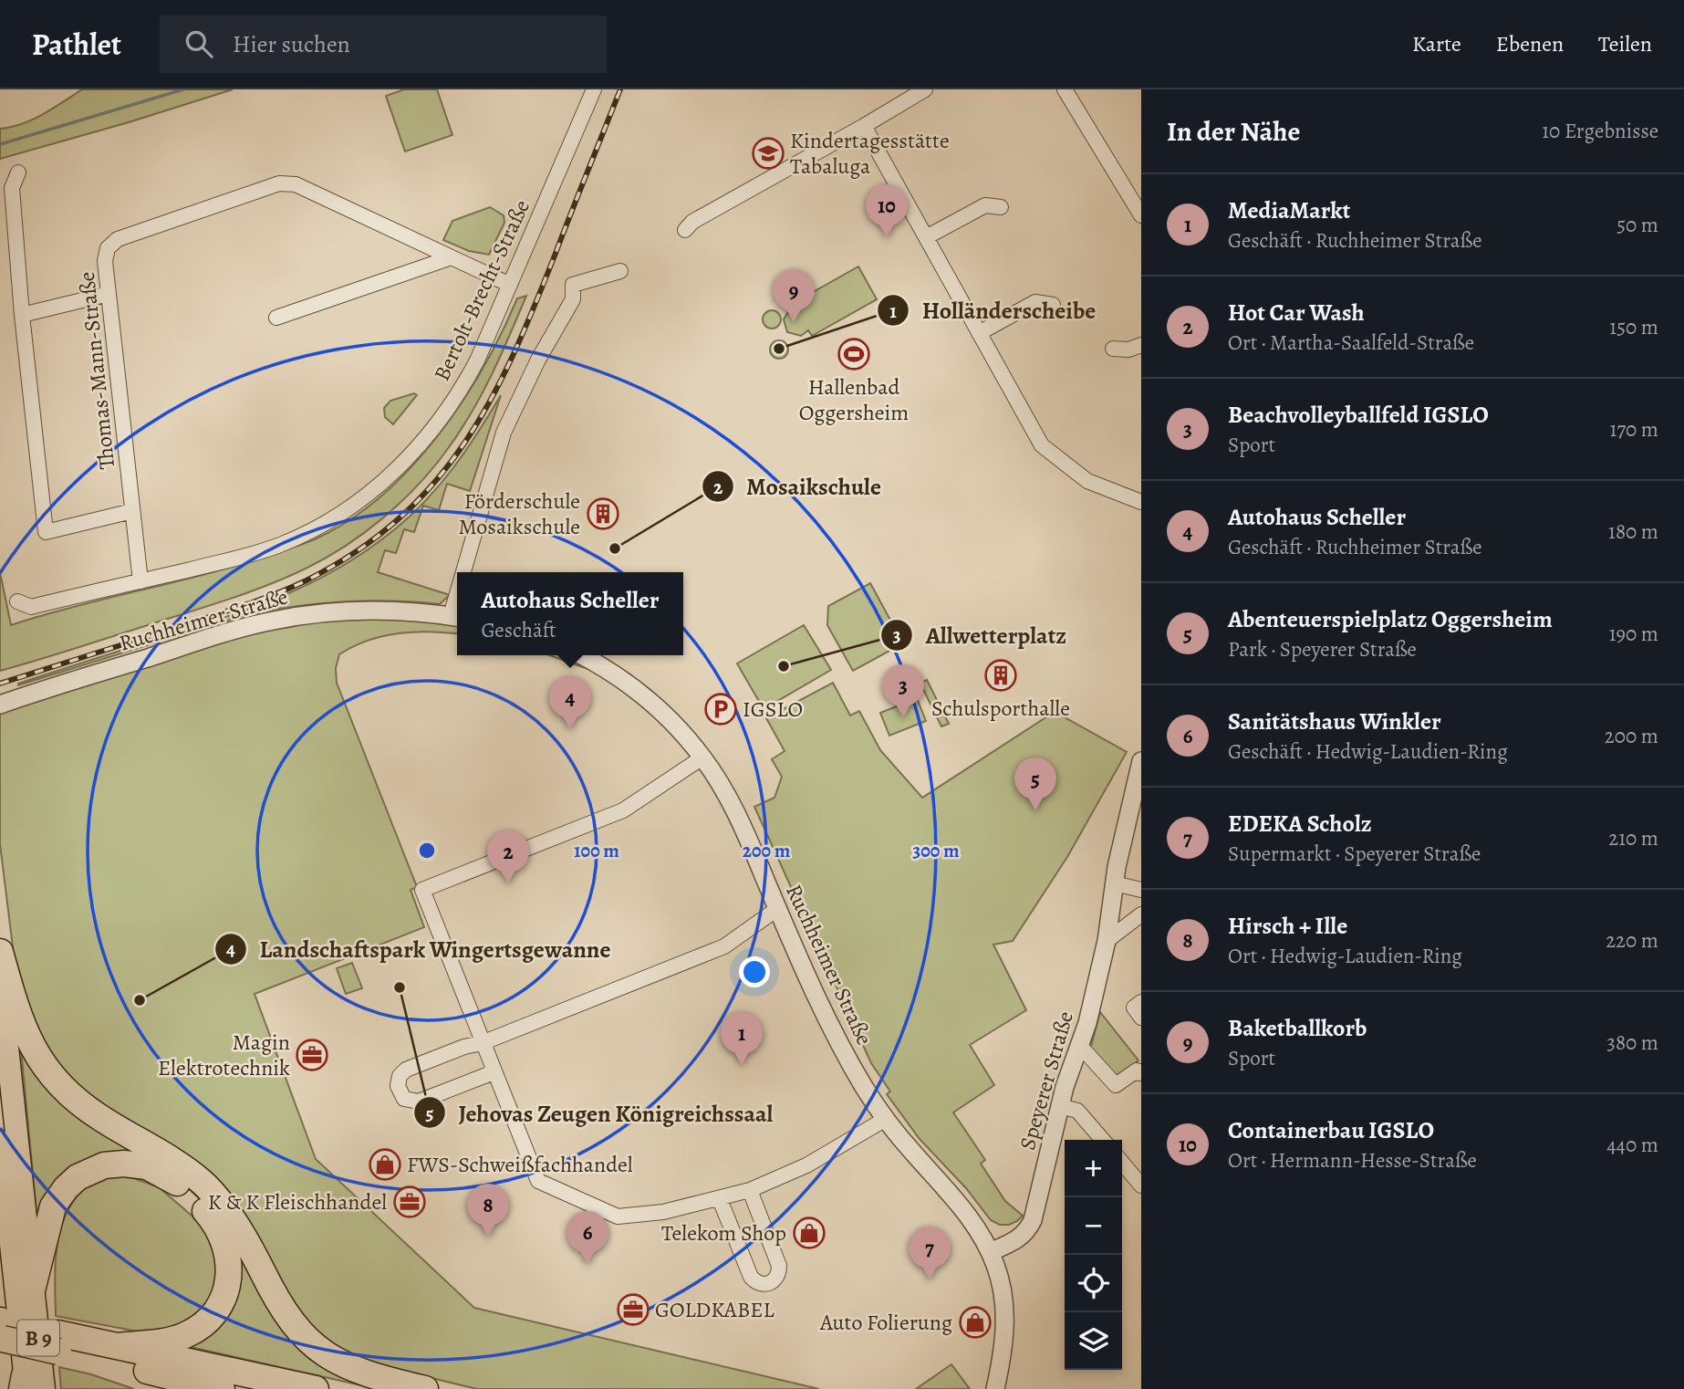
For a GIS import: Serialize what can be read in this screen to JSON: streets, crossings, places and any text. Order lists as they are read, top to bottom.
{
  "streets": {
    "highway": ["B 9"],
    "street": [
      "Bertolt-Brecht-Straße",
      "Thomas-Mann-Straße",
      "Ruchheimer Straße",
      "Speyerer Straße"
    ]
  },
  "crossings": [
    ["Bertolt-Brecht-Straße", "Thomas-Mann-Straße"],
    ["Ruchheimer Straße", "Speyerer Straße"]
  ],
  "places": {
    "school or university": ["Kindertagesstätte Tabaluga"],
    "other": [
      "Holländerscheibe",
      "Mosaikschule",
      "Allwetterplatz",
      "Jehovas Zeugen Königreichssaal",
      "Landschaftspark Wingertsgewanne"
    ],
    "sports": ["Hallenbad Oggersheim"],
    "building": ["Förderschule Mosaikschule", "Schulsporthalle"],
    "parking": ["IGSLO"],
    "office": ["Magin Elektrotechnik", "K & K Fleischhandel", "GOLDKABEL"],
    "shop": ["FWS-Schweißfachhandel", "Telekom Shop", "Auto Folierung"]
  },
  "page": {
    "header": "Pathlet",
    "search": "Hier suchen",
    "nav": ["Karte", "Ebenen", "Teilen"],
    "heading": ["In der Nähe", "10 Ergebnisse"],
    "list": [
      {
        "mark": "1",
        "name": "MediaMarkt",
        "note": "Geschäft · Ruchheimer Straße",
        "value": "50 m"
      },
      {
        "mark": "2",
        "name": "Hot Car Wash",
        "note": "Ort · Martha-Saalfeld-Straße",
        "value": "150 m"
      },
      {
        "mark": "3",
        "name": "Beachvolleyballfeld IGSLO",
        "note": "Sport",
        "value": "170 m"
      },
      {
        "mark": "4",
        "name": "Autohaus Scheller",
        "note": "Geschäft · Ruchheimer Straße",
        "value": "180 m"
      },
      {
        "mark": "5",
        "name": "Abenteuerspielplatz Oggersheim",
        "note": "Park · Speyerer Straße",
        "value": "190 m"
      },
      {
        "mark": "6",
        "name": "Sanitätshaus Winkler",
        "note": "Geschäft · Hedwig-Laudien-Ring",
        "value": "200 m"
      },
      {
        "mark": "7",
        "name": "EDEKA Scholz",
        "note": "Supermarkt · Speyerer Straße",
        "value": "210 m"
      },
      {
        "mark": "8",
        "name": "Hirsch + Ille",
        "note": "Ort · Hedwig-Laudien-Ring",
        "value": "220 m"
      },
      {
        "mark": "9",
        "name": "Baketballkorb",
        "note": "Sport",
        "value": "380 m"
      },
      {
        "mark": "10",
        "name": "Containerbau IGSLO",
        "note": "Ort · Hermann-Hesse-Straße",
        "value": "440 m"
      }
    ],
    "pins": [
      "10",
      "9",
      "3",
      "4",
      "5",
      "2",
      "1",
      "8",
      "6",
      "7"
    ],
    "popup": ["Autohaus Scheller", "Geschäft"],
    "map_buttons": ["+", "−"]
  },
  "rings": ["100 m", "200 m", "300 m"]
}
